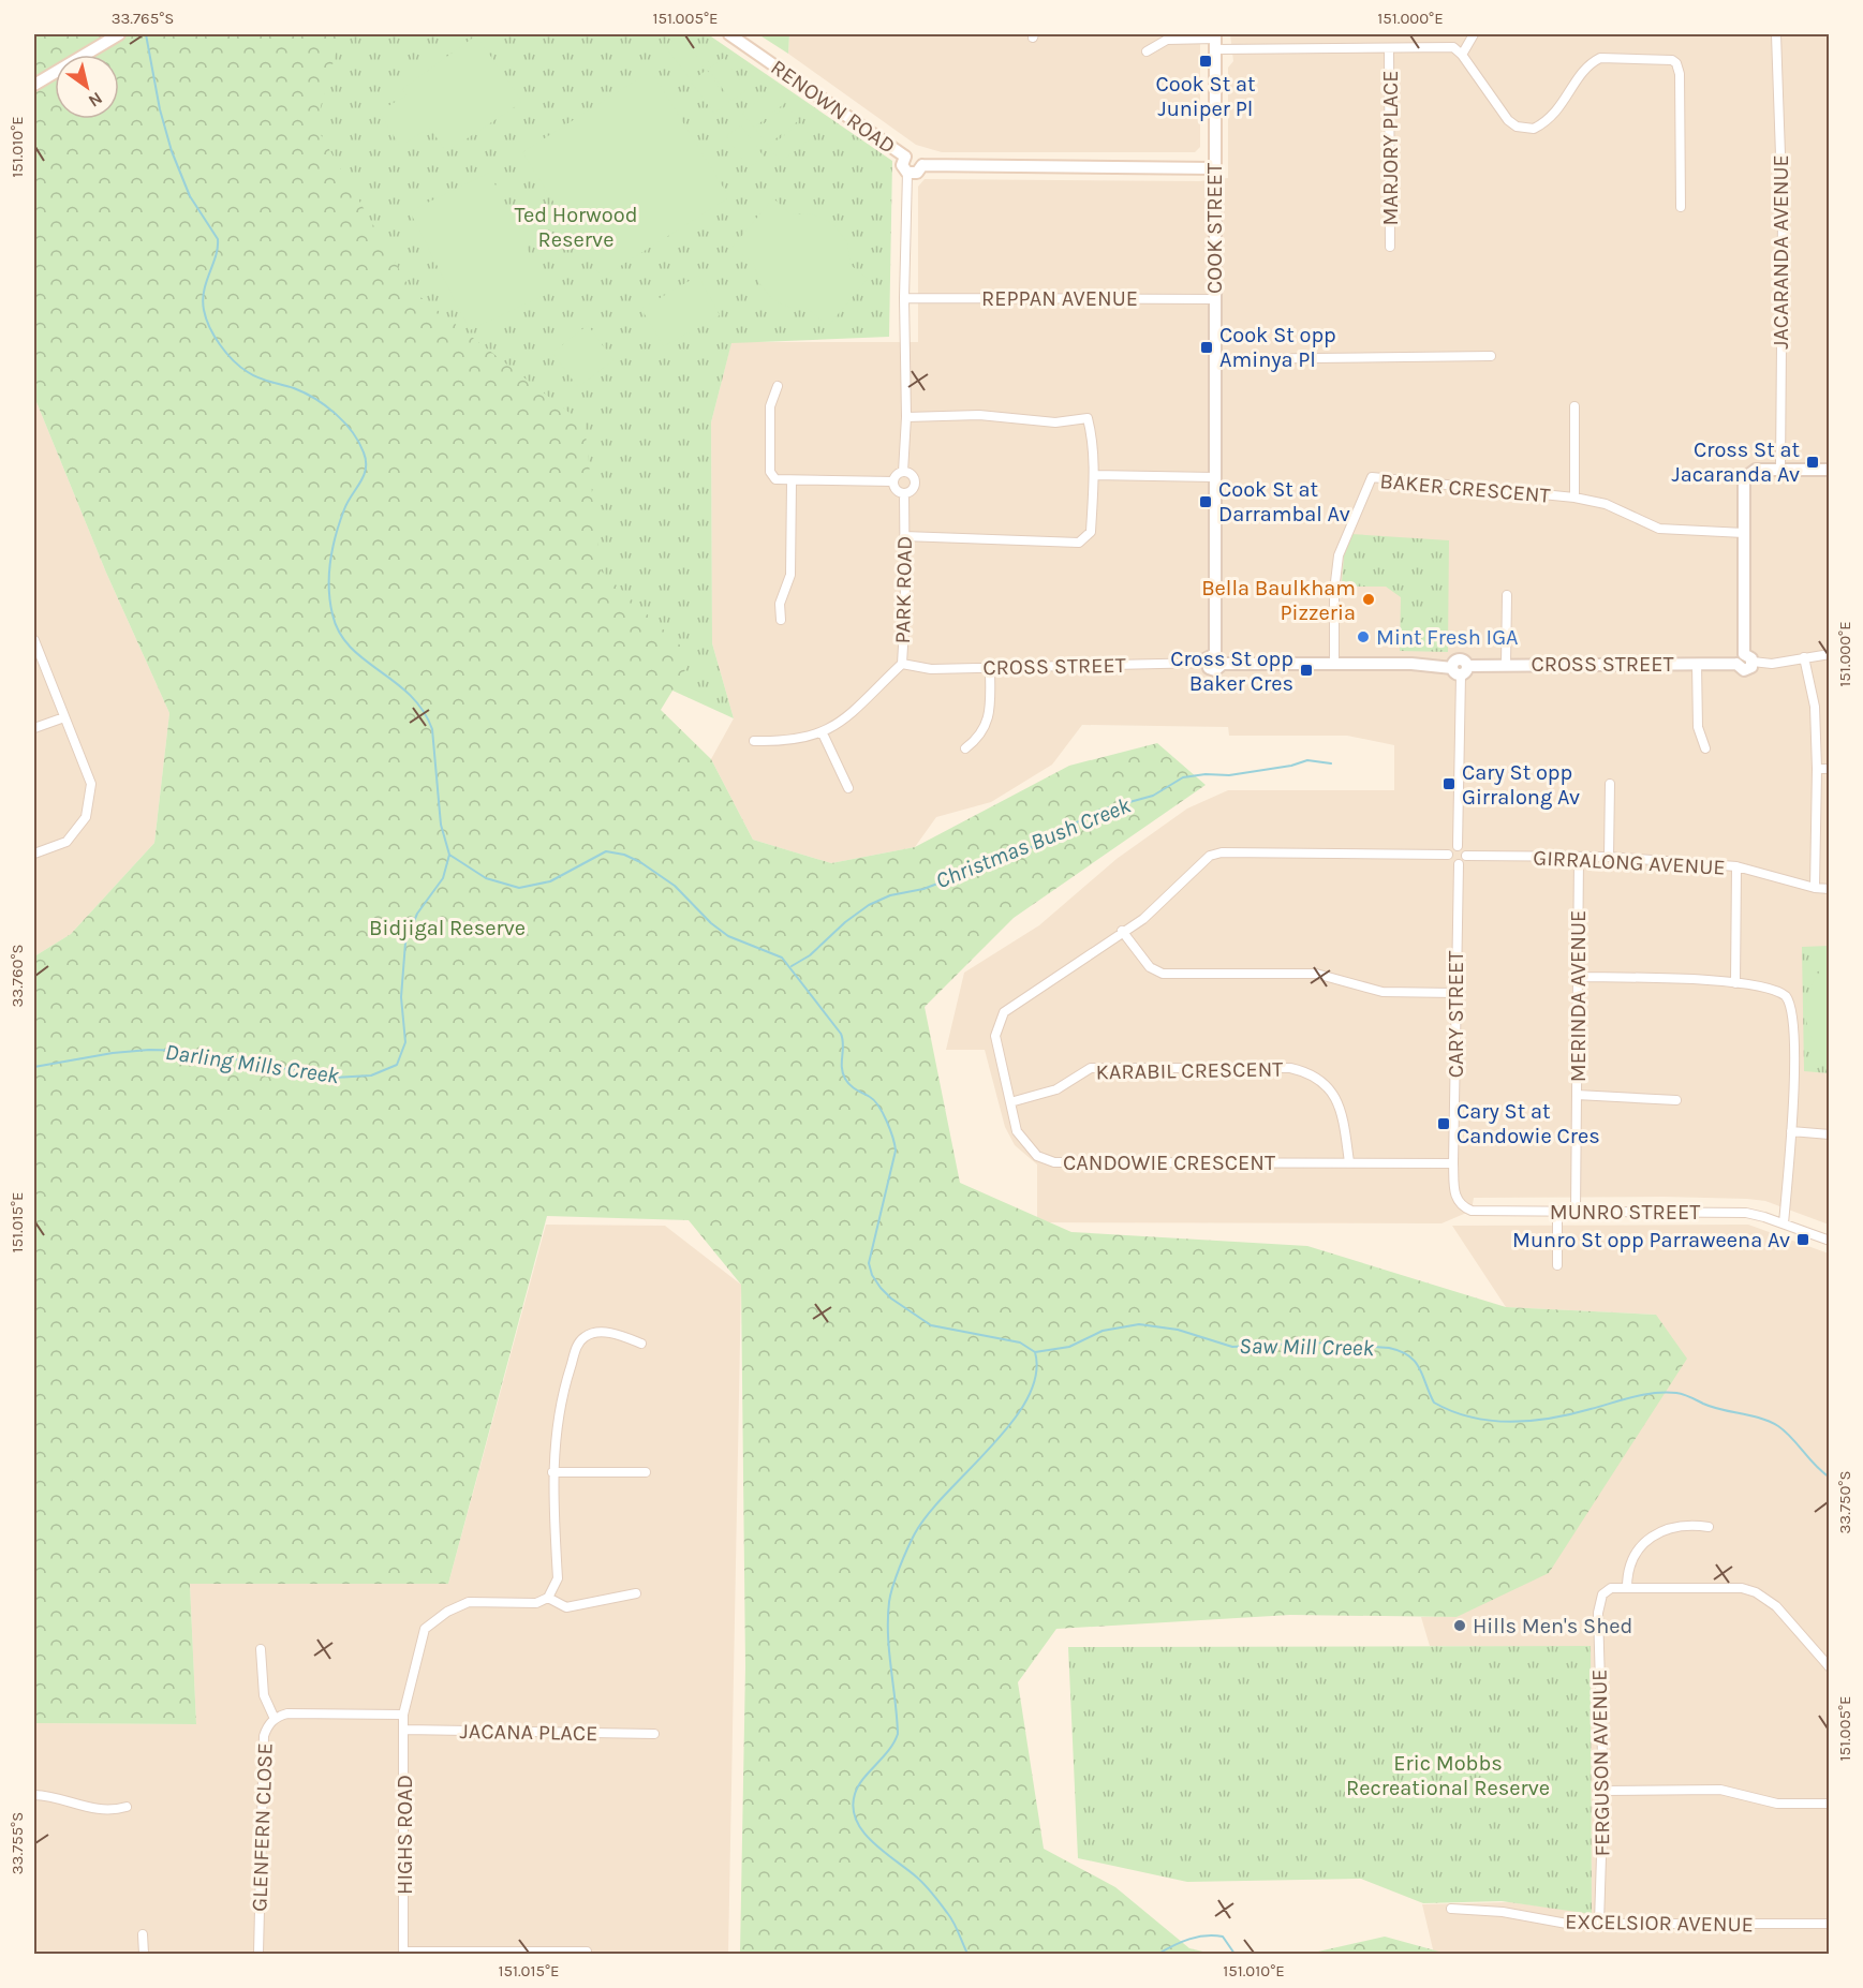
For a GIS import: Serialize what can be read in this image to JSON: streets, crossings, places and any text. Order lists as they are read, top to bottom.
{
  "streets": {
    "street": [
      "RENOWN ROAD",
      "MARJORY PLACE",
      "COOK STREET",
      "JACARANDA AVENUE",
      "REPPAN AVENUE",
      "BAKER CRESCENT",
      "PARK ROAD",
      "CROSS STREET",
      "GIRRALONG AVENUE",
      "MERINDA AVENUE",
      "CARY STREET",
      "KARABIL CRESCENT",
      "CANDOWIE CRESCENT",
      "MUNRO STREET",
      "JACANA PLACE",
      "FERGUSON AVENUE",
      "GLENFERN CLOSE",
      "HIGHS ROAD",
      "EXCELSIOR AVENUE"
    ]
  },
  "crossings": [
    ["COOK STREET", "REPPAN AVENUE"],
    ["COOK STREET", "CROSS STREET"],
    ["BAKER CRESCENT", "CROSS STREET"],
    ["PARK ROAD", "CROSS STREET"],
    ["GIRRALONG AVENUE", "MERINDA AVENUE"],
    ["GIRRALONG AVENUE", "CARY STREET"],
    ["GIRRALONG AVENUE", "CANDOWIE CRESCENT"],
    ["MERINDA AVENUE", "MUNRO STREET"],
    ["CARY STREET", "CANDOWIE CRESCENT"],
    ["CARY STREET", "MUNRO STREET"],
    ["KARABIL CRESCENT", "CANDOWIE CRESCENT"],
    ["CANDOWIE CRESCENT", "MUNRO STREET"],
    ["JACANA PLACE", "HIGHS ROAD"],
    ["FERGUSON AVENUE", "EXCELSIOR AVENUE"],
    ["GLENFERN CLOSE", "HIGHS ROAD"]
  ],
  "water": ["Christmas Bush Creek", "Darling Mills Creek", "Saw Mill Creek"],
  "parks": ["Ted Horwood Reserve", "Bidjigal Reserve", "Eric Mobbs Recreational Reserve"],
  "places": {
    "transit": [
      "Cook St at Juniper Pl",
      "Cook St opp Aminya Pl",
      "Cross St at Jacaranda Av",
      "Cook St at Darrambal Av",
      "Cross St opp Baker Cres",
      "Cary St opp Girralong Av",
      "Cary St at Candowie Cres",
      "Munro St opp Parraweena Av"
    ],
    "other": ["Bella Baulkham Pizzeria", "Mint Fresh IGA", "Hills Men's Shed"]
  },
  "north": "bottom right",
  "coordinates": [
    "33.765°S",
    "151.005°E",
    "151.000°E",
    "151.010°E",
    "33.760°S",
    "151.015°E",
    "33.750°S",
    "33.755°S"
  ]
}
